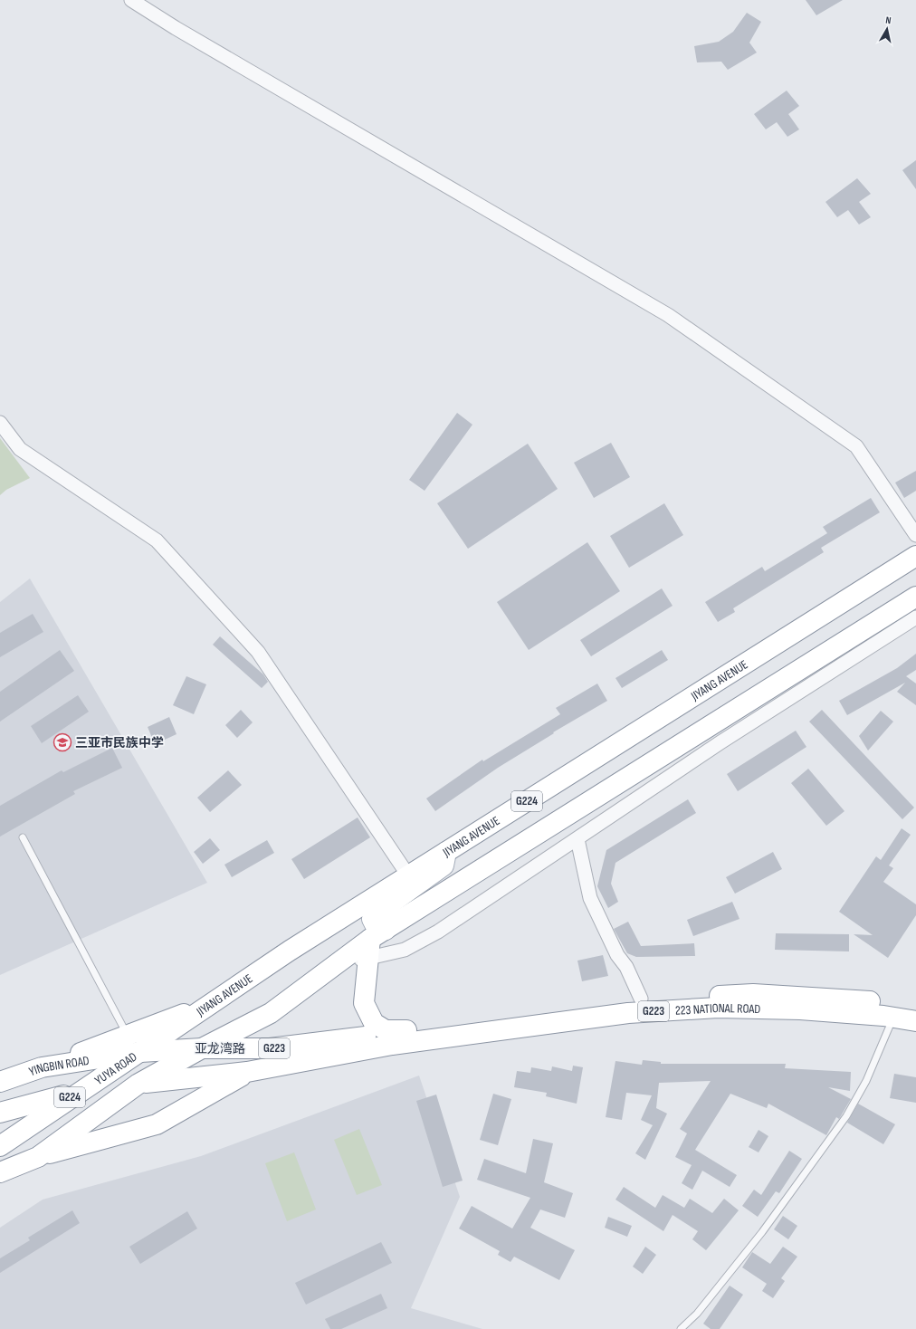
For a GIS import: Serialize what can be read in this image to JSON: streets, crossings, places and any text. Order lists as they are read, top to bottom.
{
  "streets": {
    "main road": [
      "JIYANG AVENUE",
      "G224",
      "223 NATIONAL ROAD",
      "G223",
      "亚龙湾路",
      "YINGBIN ROAD",
      "YUYA ROAD"
    ]
  },
  "crossings": [
    ["JIYANG AVENUE", "亚龙湾路"],
    ["JIYANG AVENUE", "YINGBIN ROAD"],
    ["JIYANG AVENUE", "YUYA ROAD"],
    ["G224", "G223"],
    ["G224", "亚龙湾路"],
    ["G224", "YUYA ROAD"],
    ["223 NATIONAL ROAD", "亚龙湾路"],
    ["G223", "亚龙湾路"],
    ["G223", "YUYA ROAD"],
    ["亚龙湾路", "YINGBIN ROAD"],
    ["亚龙湾路", "YUYA ROAD"],
    ["YINGBIN ROAD", "YUYA ROAD"]
  ],
  "places": {
    "school or university": ["三亚市民族中学"]
  },
  "north": "top"
}
